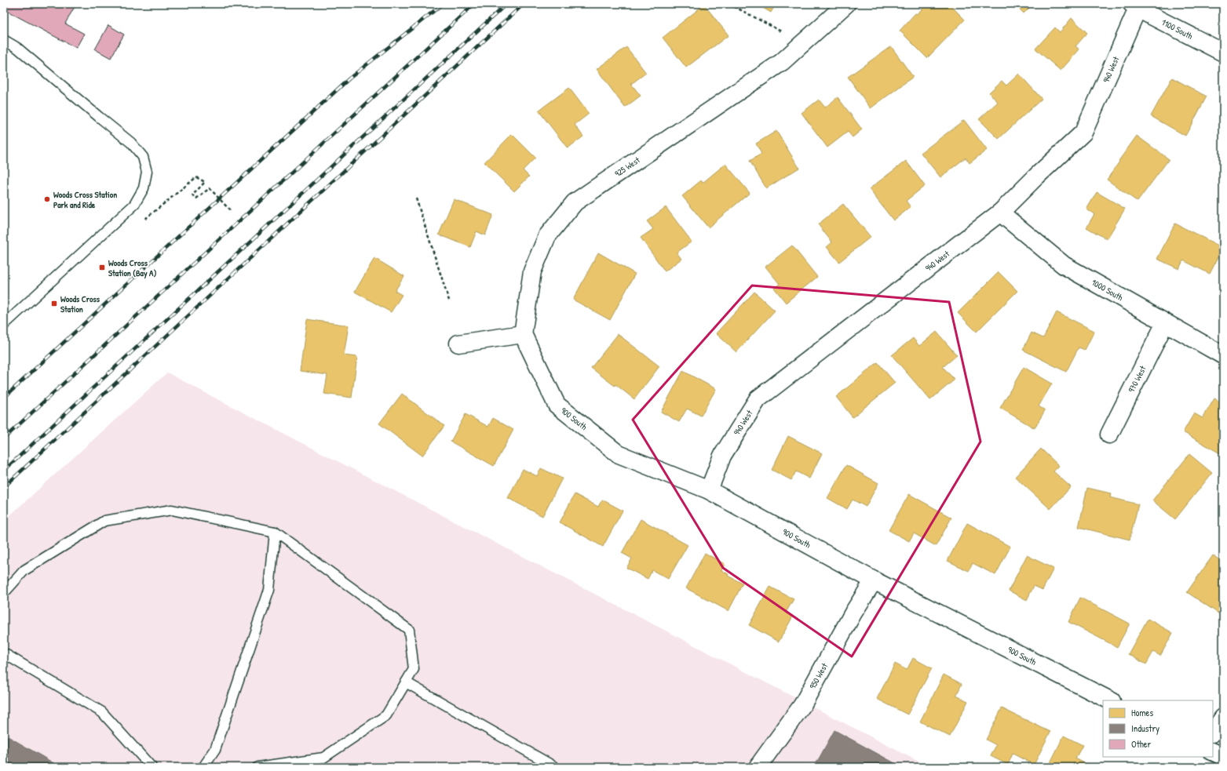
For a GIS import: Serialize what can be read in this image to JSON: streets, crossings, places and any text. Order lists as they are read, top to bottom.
{
  "streets": {
    "street": [
      "1100 South",
      "940 West",
      "925 West",
      "1000 South",
      "970 West",
      "900 South",
      "950 West"
    ]
  },
  "crossings": [
    ["1100 South", "940 West"],
    ["940 West", "1000 South"],
    ["940 West", "900 South"],
    ["925 West", "900 South"],
    ["1000 South", "970 West"],
    ["900 South", "950 West"]
  ],
  "places": {
    "other": ["Woods Cross Station Park and Ride"],
    "transit": ["Woods Cross Station (Bay A)", "Woods Cross Station"]
  },
  "legend": ["Homes", "Industry", "Other"]
}
